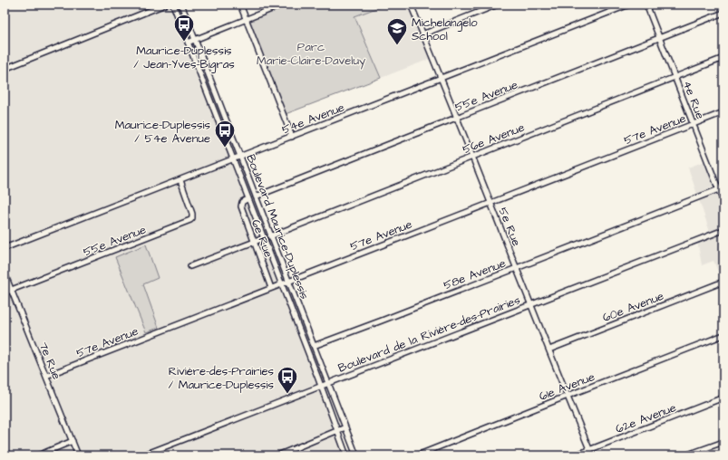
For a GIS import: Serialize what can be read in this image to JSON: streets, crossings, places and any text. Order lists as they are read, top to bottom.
{
  "streets": {
    "street": [
      "55e Avenue",
      "4e Rue",
      "54e Avenue",
      "57e Avenue",
      "56e Avenue",
      "Boulevard Maurice-Duplessis",
      "5e Rue",
      "6e Rue",
      "58e Avenue",
      "60e Avenue",
      "Boulevard de la Rivière-des-Prairies",
      "7e Rue",
      "61e Avenue",
      "62e Avenue"
    ]
  },
  "crossings": [
    ["55e Avenue", "4e Rue"],
    ["55e Avenue", "54e Avenue"],
    ["55e Avenue", "Boulevard Maurice-Duplessis"],
    ["55e Avenue", "5e Rue"],
    ["55e Avenue", "7e Rue"],
    ["4e Rue", "57e Avenue"],
    ["4e Rue", "56e Avenue"],
    ["4e Rue", "58e Avenue"],
    ["54e Avenue", "Boulevard Maurice-Duplessis"],
    ["54e Avenue", "5e Rue"],
    ["57e Avenue", "Boulevard Maurice-Duplessis"],
    ["57e Avenue", "5e Rue"],
    ["57e Avenue", "6e Rue"],
    ["57e Avenue", "7e Rue"],
    ["56e Avenue", "Boulevard Maurice-Duplessis"],
    ["56e Avenue", "5e Rue"],
    ["Boulevard Maurice-Duplessis", "6e Rue"],
    ["Boulevard Maurice-Duplessis", "58e Avenue"],
    ["Boulevard Maurice-Duplessis", "Boulevard de la Rivière-des-Prairies"],
    ["5e Rue", "58e Avenue"],
    ["5e Rue", "60e Avenue"],
    ["5e Rue", "Boulevard de la Rivière-des-Prairies"],
    ["5e Rue", "61e Avenue"],
    ["5e Rue", "62e Avenue"]
  ],
  "parks": ["Parc Marie-Claire-Daveluy"],
  "places": {
    "bus stop": ["Maurice-Duplessis / Jean-Yves-Bigras", "Maurice-Duplessis / 54e Avenue", "Rivière-des-Prairies / Maurice-Duplessis"],
    "school or university": ["Michelangelo School"]
  }
}
